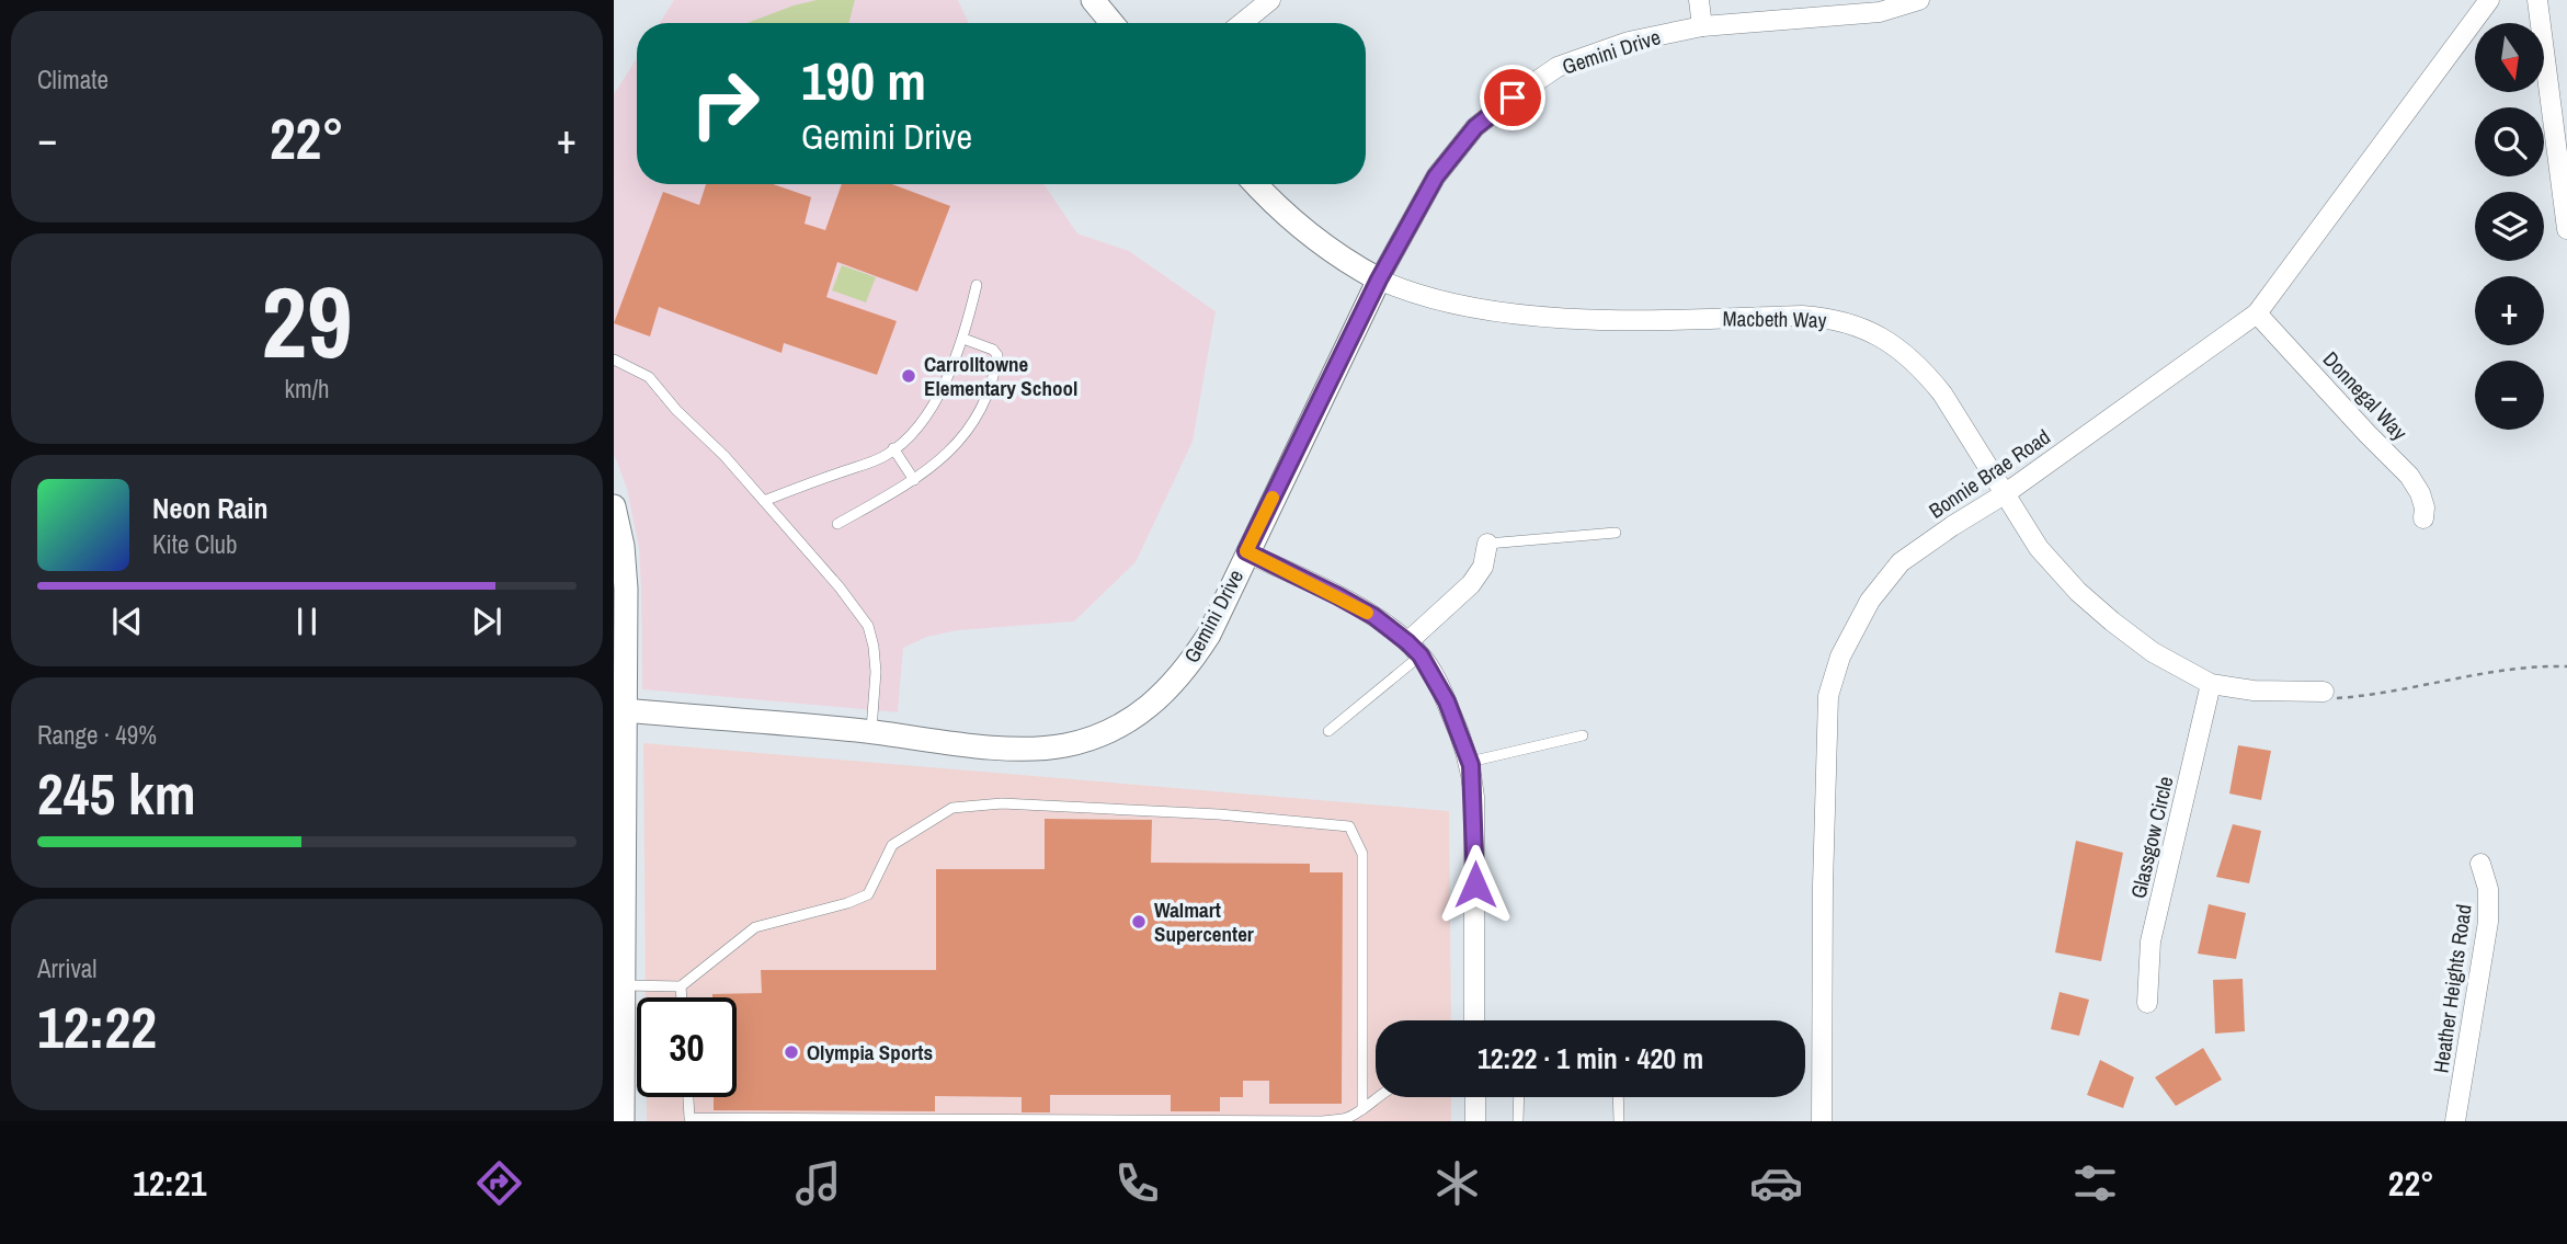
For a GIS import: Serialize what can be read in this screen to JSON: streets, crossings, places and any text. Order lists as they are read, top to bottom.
{
  "streets": {
    "street": [
      "Gemini Drive",
      "Macbeth Way",
      "Donnegal Way",
      "Bonnie Brae Road",
      "Glassgow Circle",
      "Heather Heights Road"
    ]
  },
  "crossings": [
    ["Gemini Drive", "Macbeth Way"],
    ["Macbeth Way", "Bonnie Brae Road"],
    ["Macbeth Way", "Glassgow Circle"],
    ["Donnegal Way", "Bonnie Brae Road"]
  ],
  "places": ["Carrolltowne Elementary School", "Walmart Supercenter", "Olympia Sports"],
  "north": "bottom",
  "page": {
    "tile": [
      "Climate",
      ["29", "km/h"],
      ["Range · 49%", "245 km"],
      ["Arrival", "12:22"]
    ],
    "map_buttons": ["+", "−"],
    "turn": ["190 m", "Gemini Drive"],
    "heat": ["−", "22°", "+"],
    "song": ["Neon Rain", "Kite Club"],
    "limit": "30",
    "trip": "12:22 · 1 min · 420 m",
    "tabs": ["12:21", "22°"]
  }
}
